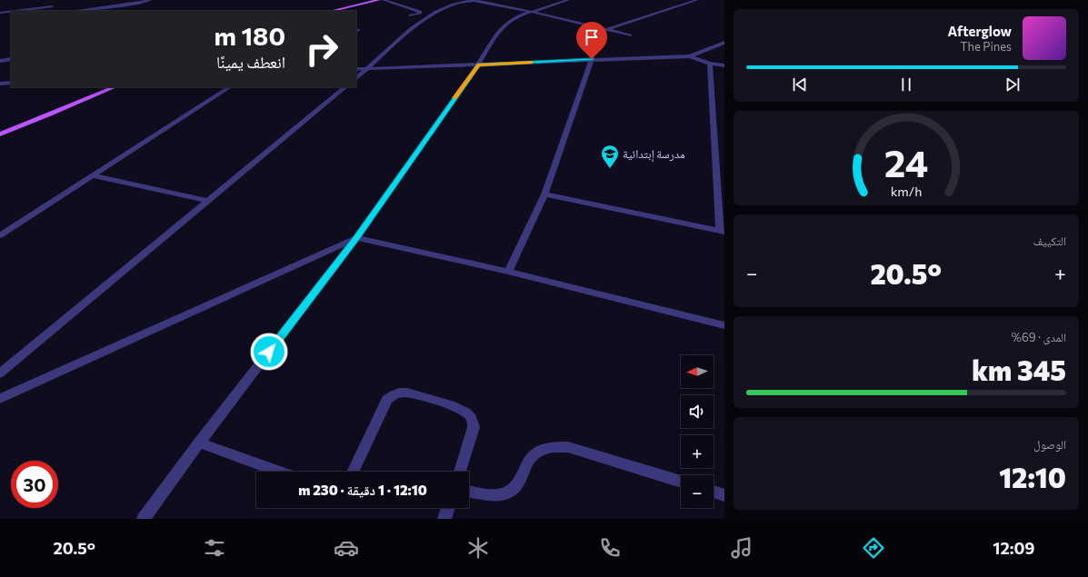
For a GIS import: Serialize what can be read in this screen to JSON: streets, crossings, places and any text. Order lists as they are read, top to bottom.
{
  "places": {
    "school or university": ["مدرسة إبتدائية"]
  },
  "north": "left",
  "page": {
    "turn": ["180 m", "انعطف يمينًا"],
    "song": ["Afterglow", "The Pines"],
    "tile": [
      "التكييف",
      ["المدى · 69%", "345 km"],
      ["الوصول", "12:10"]
    ],
    "heat": ["−", "20.5°", "+"],
    "map_buttons": ["+", "−"],
    "limit": "30",
    "trip": "12:10 · 1 دقيقة · 230 m",
    "tabs": ["12:09", "20.5°"],
    "gauge": ["24", "km/h"]
  }
}
